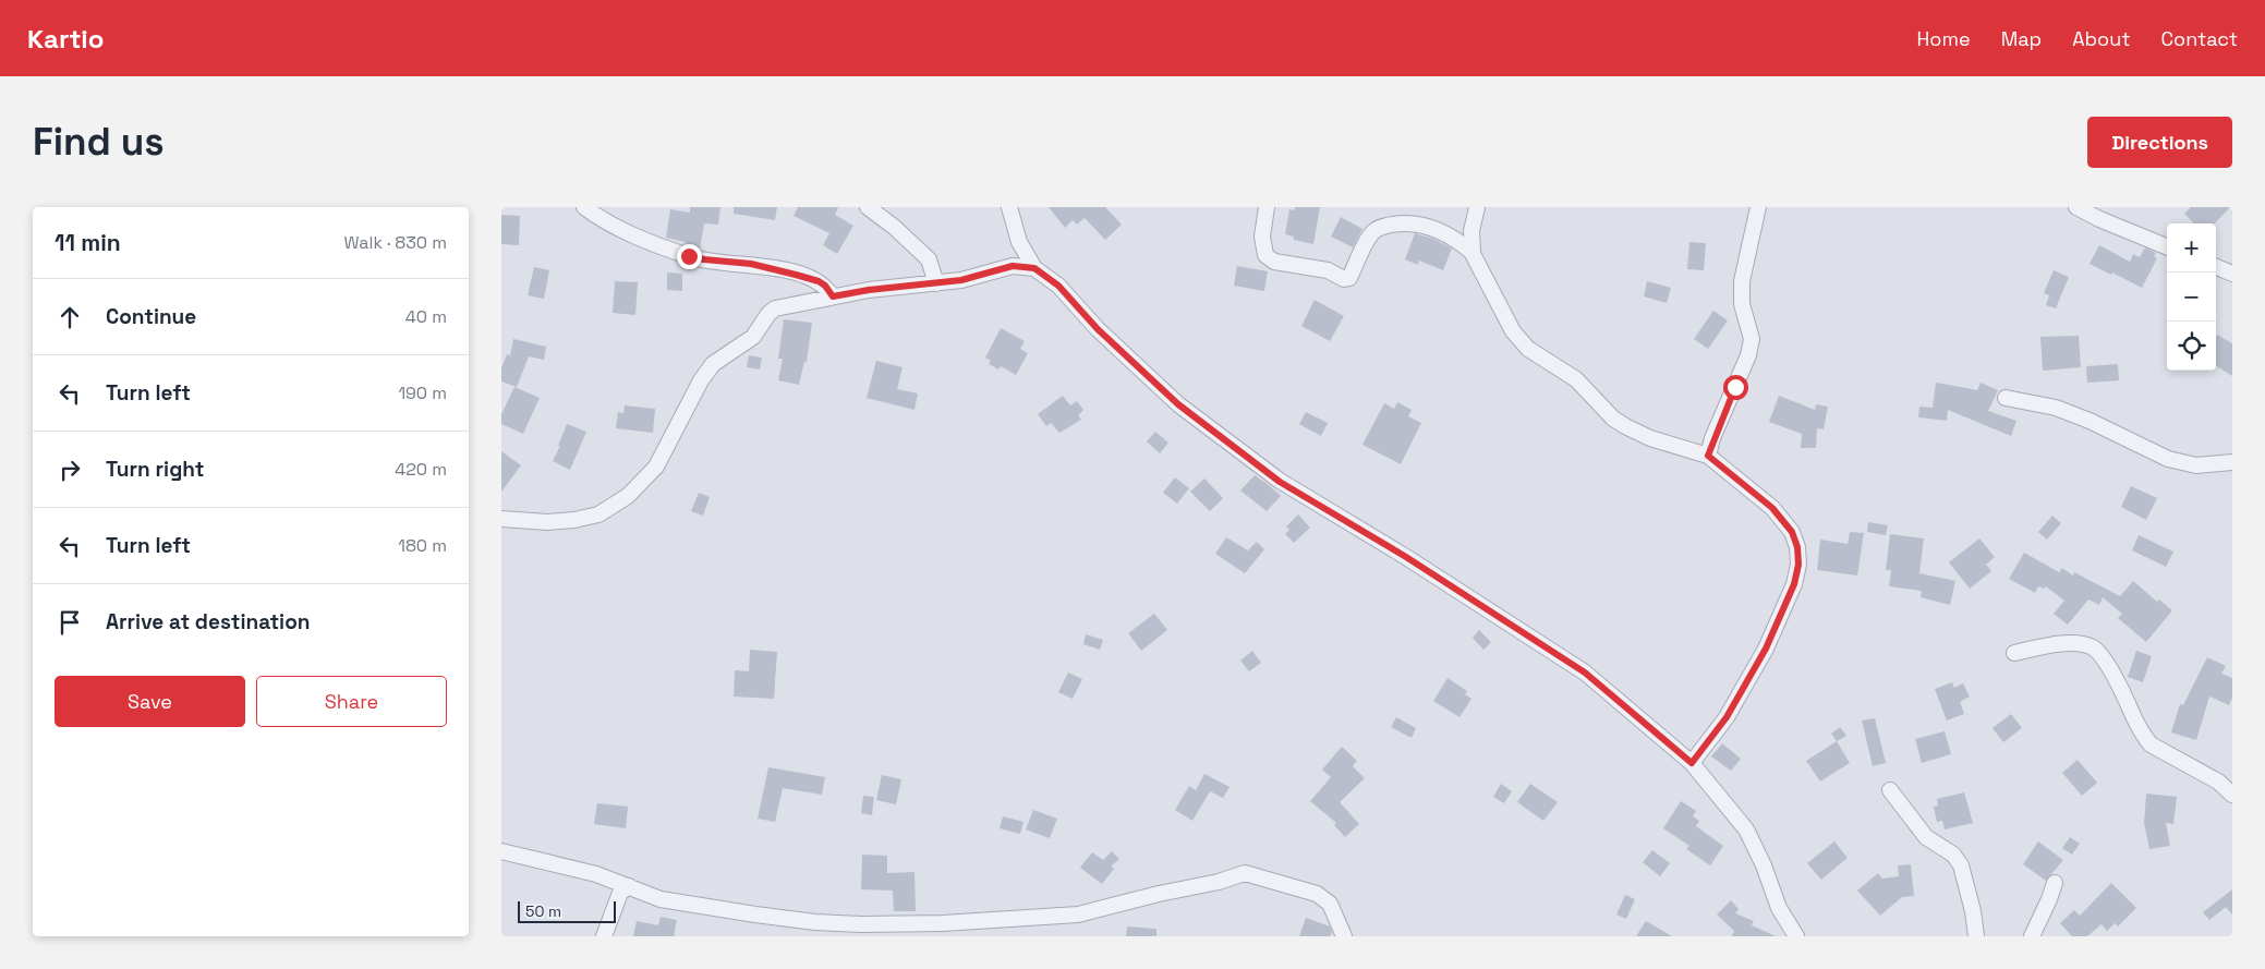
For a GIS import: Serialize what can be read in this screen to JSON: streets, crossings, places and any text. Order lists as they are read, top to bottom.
{
  "scale_bar": "50 m",
  "page": {
    "header": "Kartio",
    "nav": [
      "Home",
      "Map",
      "About",
      "Contact"
    ],
    "buttons": [
      "Directions",
      ["Save", "Share"]
    ],
    "title": "Find us",
    "heading": ["11 min", "Walk · 830 m"],
    "map_buttons": ["+", "−"],
    "list": [
      ["Continue", "40 m"],
      ["Turn left", "190 m"],
      ["Turn right", "420 m"],
      ["Turn left", "180 m"],
      "Arrive at destination"
    ],
    "scale": "50 m"
  }
}
